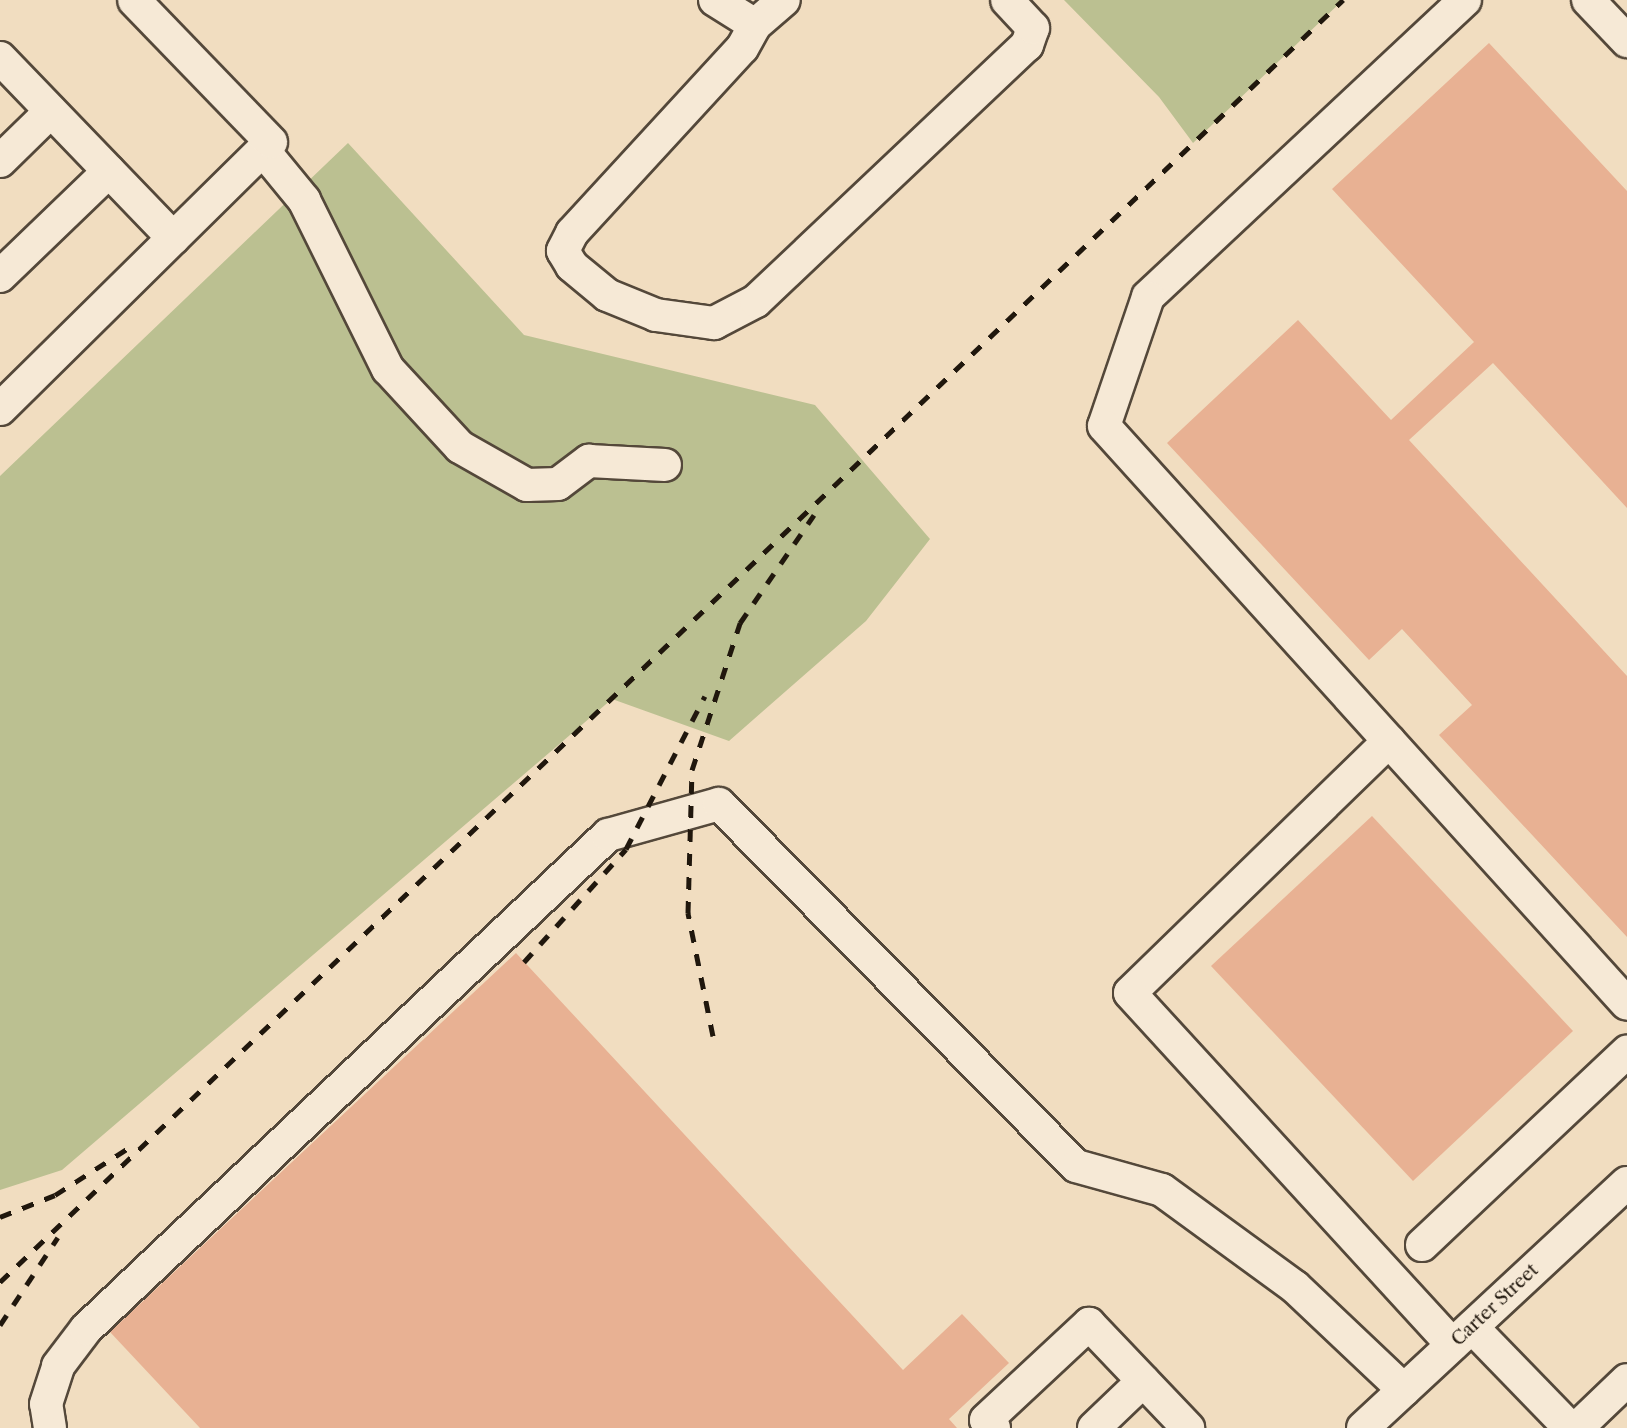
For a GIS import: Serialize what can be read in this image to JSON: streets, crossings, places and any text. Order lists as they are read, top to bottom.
{
  "streets": {
    "street": ["Carter Street"]
  }
}
